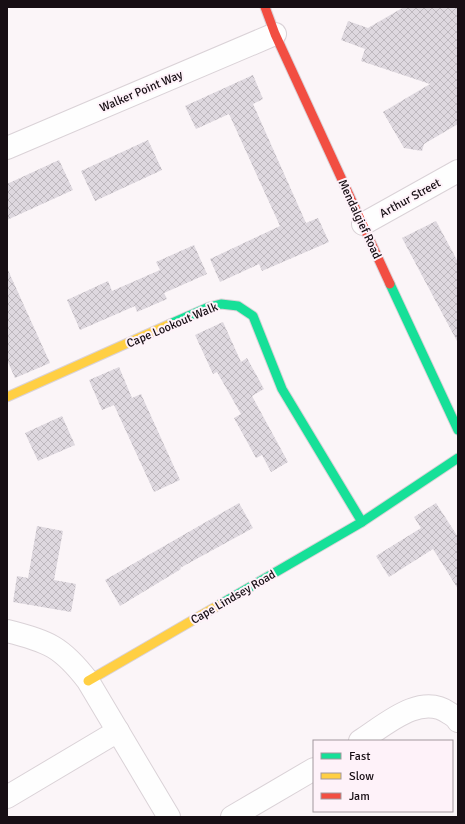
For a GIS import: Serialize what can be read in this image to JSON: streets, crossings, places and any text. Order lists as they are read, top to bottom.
{
  "streets": {
    "street": [
      "Walker Point Way",
      "Arthur Street",
      "Mendalgief Road",
      "Cape Lookout Walk",
      "Cape Lindsey Road"
    ]
  },
  "crossings": [
    ["Walker Point Way", "Mendalgief Road"],
    ["Arthur Street", "Mendalgief Road"],
    ["Cape Lookout Walk", "Cape Lindsey Road"]
  ],
  "legend": ["Fast", "Slow", "Jam"]
}
